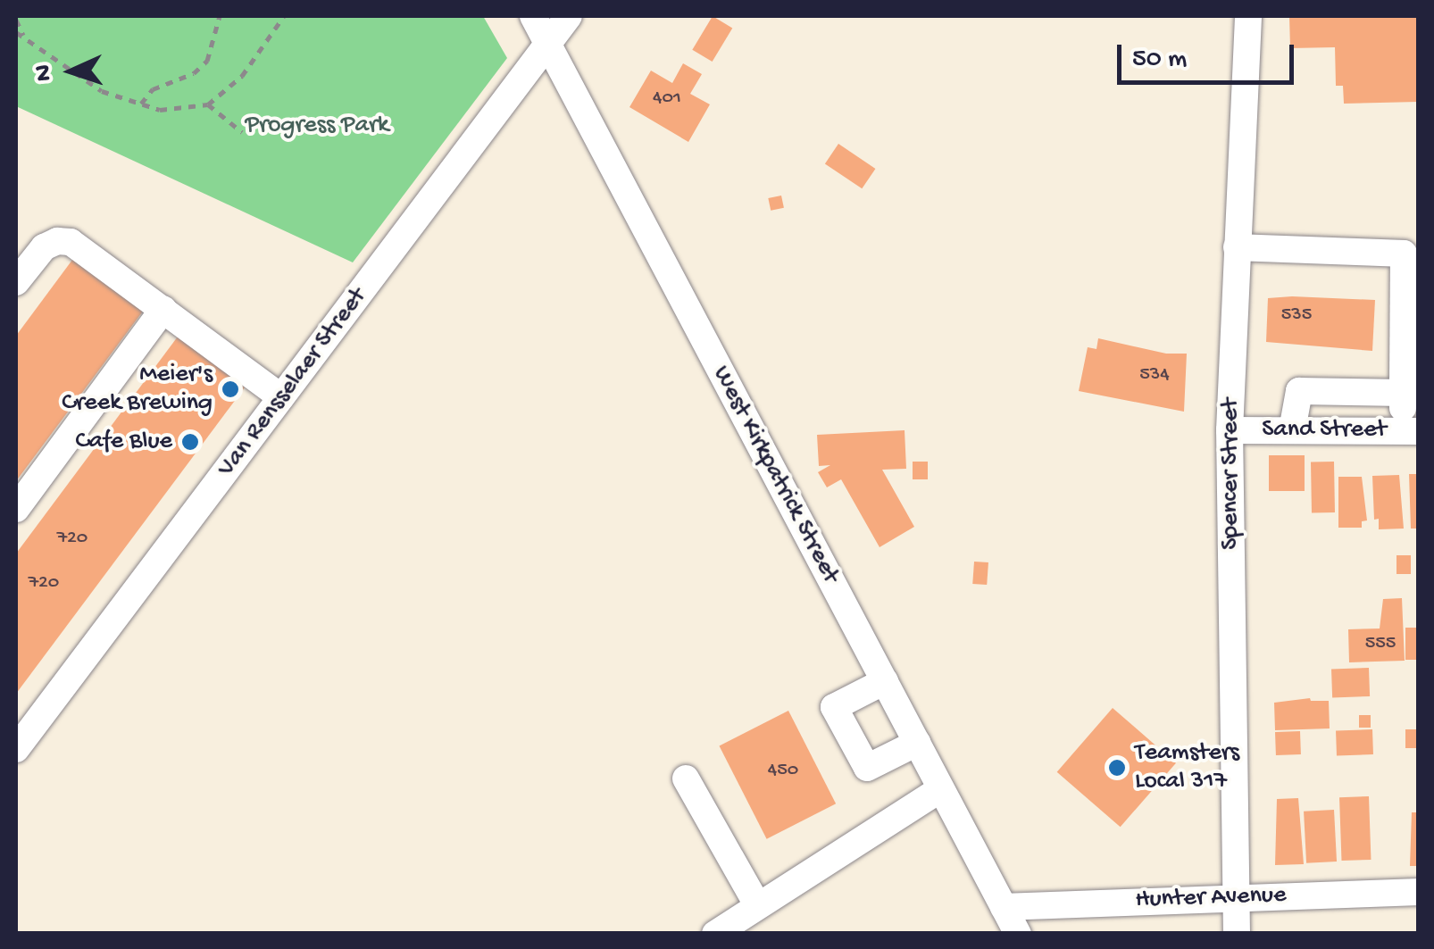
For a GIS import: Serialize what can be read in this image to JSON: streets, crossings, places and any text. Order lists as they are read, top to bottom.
{
  "streets": {
    "street": [
      "Van Rensselaer Street",
      "Sand Street",
      "Spencer Street",
      "West Kirkpatrick Street",
      "Hunter Avenue"
    ]
  },
  "crossings": [
    ["Van Rensselaer Street", "West Kirkpatrick Street"],
    ["Sand Street", "Spencer Street"],
    ["Spencer Street", "Hunter Avenue"],
    ["West Kirkpatrick Street", "Hunter Avenue"]
  ],
  "parks": ["Progress Park"],
  "places": ["Meier's Creek Brewing", "Cafe Blue", "Teamsters Local 317"],
  "house_numbers": [
    "401",
    "535",
    "534",
    "720",
    "720",
    "555",
    "450"
  ],
  "scale_bar": "50 m",
  "north": "left"
}
